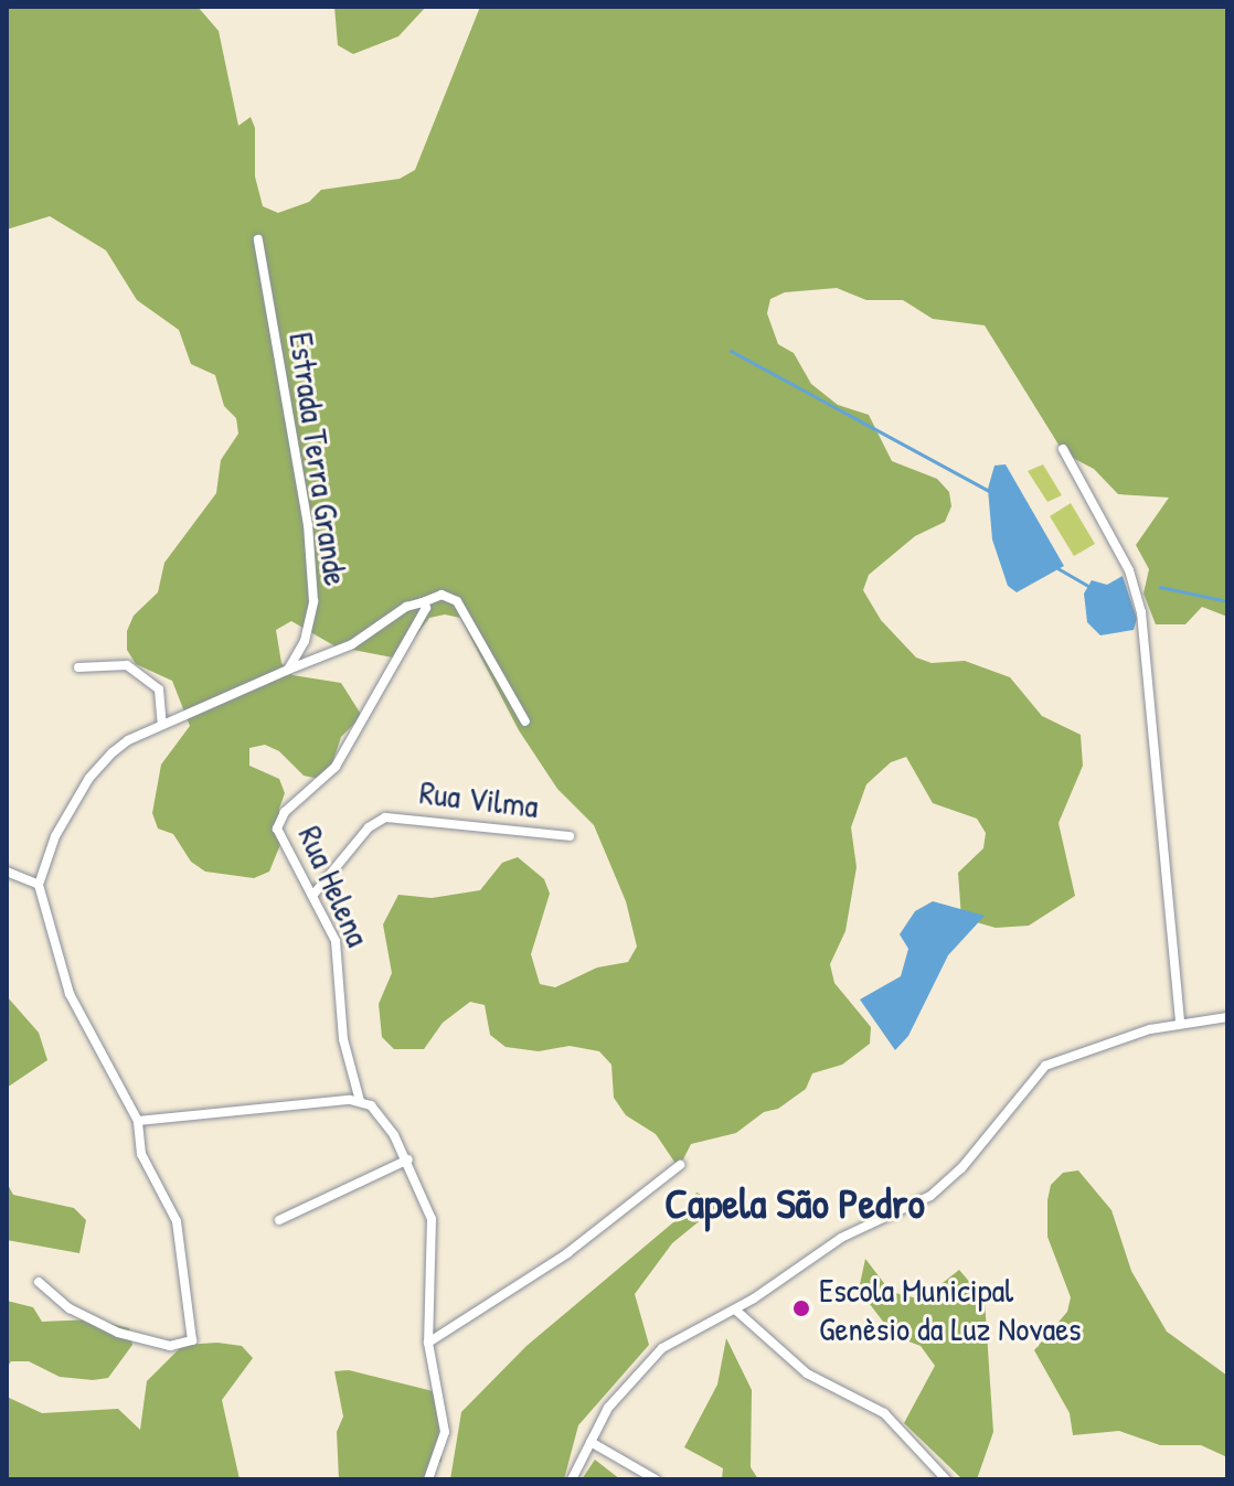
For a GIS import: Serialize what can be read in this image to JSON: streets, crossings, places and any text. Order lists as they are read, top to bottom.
{
  "streets": {
    "street": ["Estrada Terra Grande", "Rua Vilma", "Rua Helena"]
  },
  "crossings": [
    ["Rua Vilma", "Rua Helena"]
  ],
  "districts": ["Capela São Pedro"],
  "places": ["Escola Municipal Genèsio da Luz Novaes"]
}
